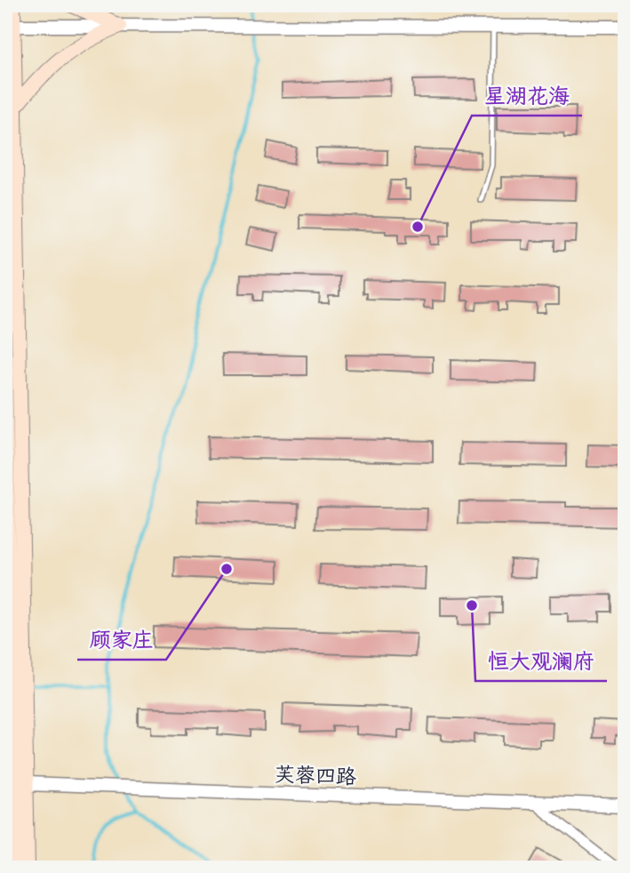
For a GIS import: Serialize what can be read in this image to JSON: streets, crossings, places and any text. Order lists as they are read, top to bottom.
{
  "streets": {
    "street": ["芙蓉四路"]
  },
  "places": ["星湖花海", "顾家庄", "恒大观澜府"]
}
